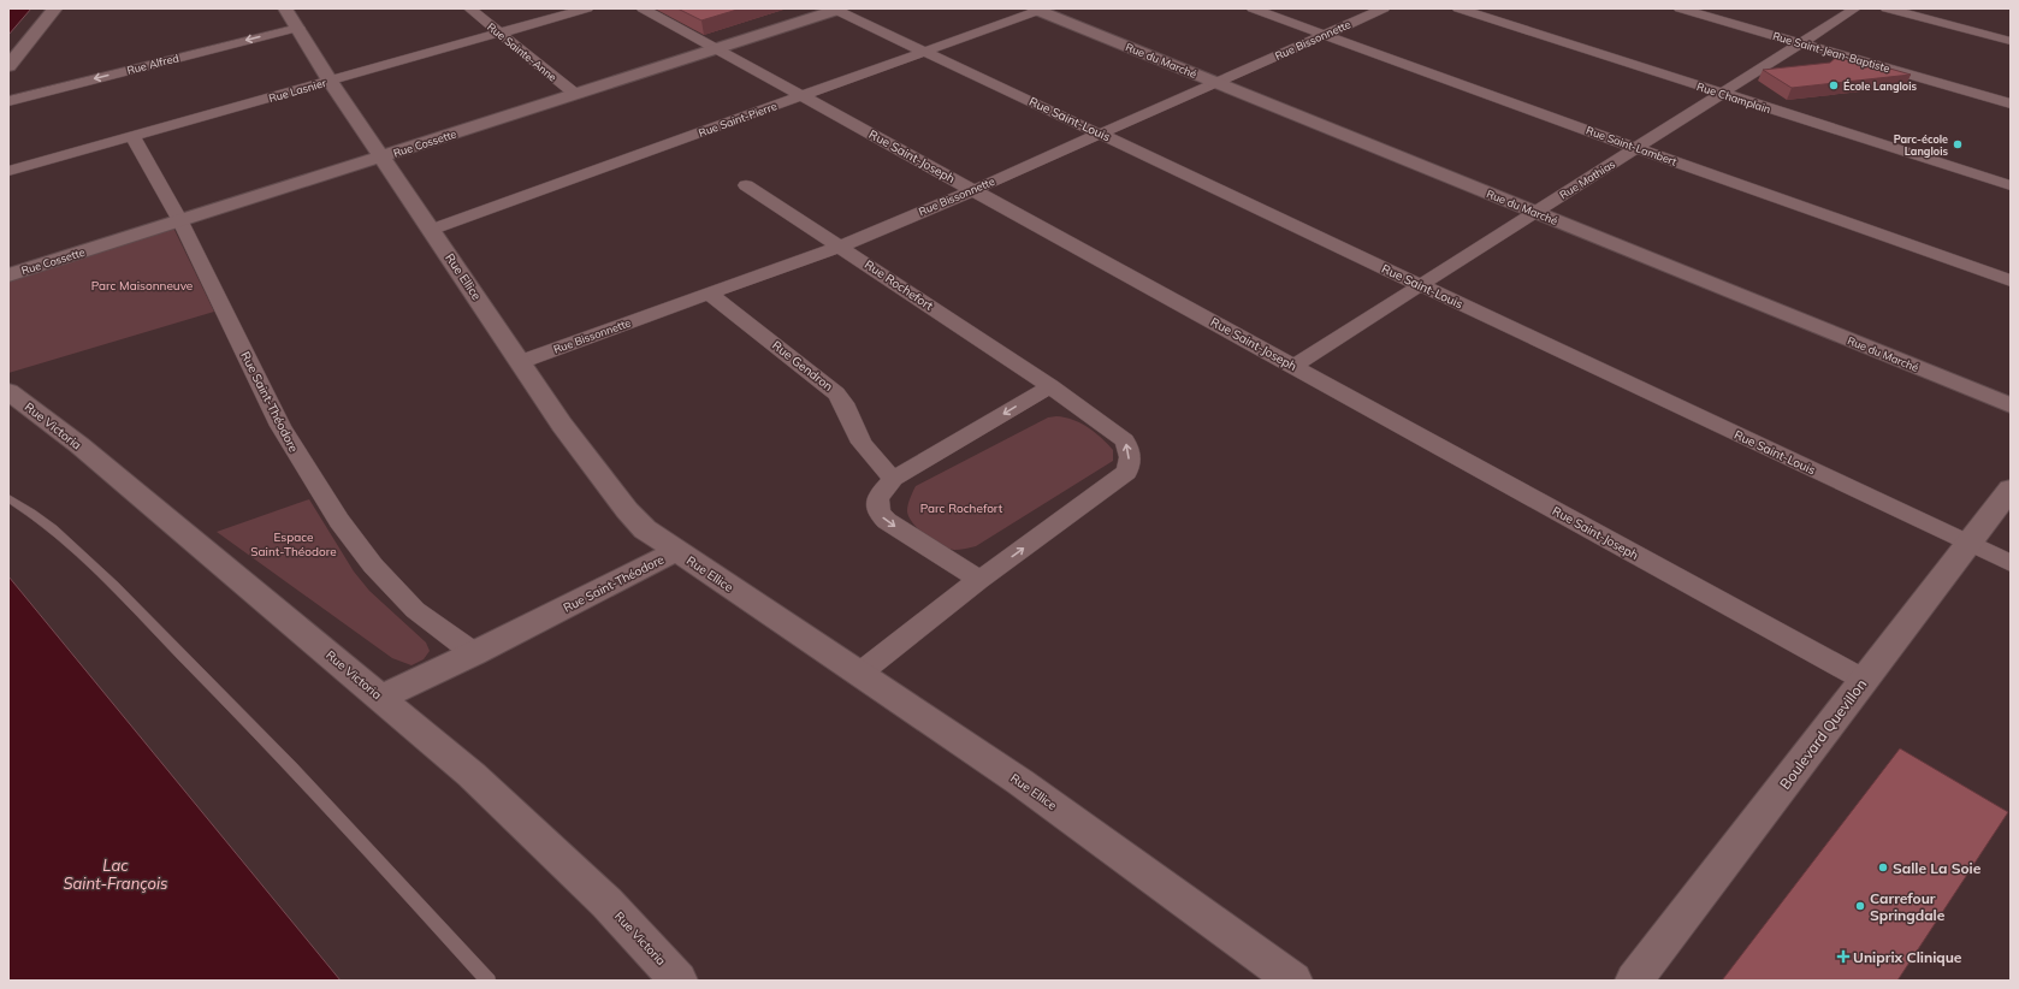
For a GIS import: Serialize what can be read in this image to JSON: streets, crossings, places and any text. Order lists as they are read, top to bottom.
{
  "streets": {
    "street": [
      "Rue Bissonnette",
      "Rue Sainte-Anne",
      "Rue Saint-Jean-Baptiste",
      "Rue du Marché",
      "Rue Alfred",
      "Rue Lasnier",
      "Rue Champlain",
      "Rue Saint-Pierre",
      "Rue Saint-Louis",
      "Rue Cossette",
      "Rue Saint-Lambert",
      "Rue Saint-Joseph",
      "Rue Mathias",
      "Rue Ellice",
      "Rue Rochefort",
      "Rue Gendron",
      "Rue Saint-Théodore",
      "Rue Victoria",
      "Boulevard Quevillon"
    ]
  },
  "crossings": [
    ["Rue Bissonnette", "Rue du Marché"],
    ["Rue Bissonnette", "Rue Saint-Louis"],
    ["Rue Bissonnette", "Rue Saint-Lambert"],
    ["Rue Bissonnette", "Rue Saint-Joseph"],
    ["Rue Bissonnette", "Rue Ellice"],
    ["Rue Bissonnette", "Rue Rochefort"],
    ["Rue Bissonnette", "Rue Gendron"],
    ["Rue Sainte-Anne", "Rue Lasnier"],
    ["Rue Sainte-Anne", "Rue Cossette"],
    ["Rue Saint-Jean-Baptiste", "Rue Mathias"],
    ["Rue du Marché", "Rue Saint-Pierre"],
    ["Rue du Marché", "Rue Mathias"],
    ["Rue Alfred", "Rue Ellice"],
    ["Rue Lasnier", "Rue Ellice"],
    ["Rue Lasnier", "Rue Saint-Théodore"],
    ["Rue Champlain", "Rue Mathias"],
    ["Rue Saint-Pierre", "Rue Saint-Louis"],
    ["Rue Saint-Pierre", "Rue Saint-Joseph"],
    ["Rue Saint-Pierre", "Rue Ellice"],
    ["Rue Saint-Louis", "Rue Cossette"],
    ["Rue Saint-Louis", "Rue Mathias"],
    ["Rue Saint-Louis", "Boulevard Quevillon"],
    ["Rue Cossette", "Rue Saint-Joseph"],
    ["Rue Cossette", "Rue Ellice"],
    ["Rue Cossette", "Rue Saint-Théodore"],
    ["Rue Saint-Lambert", "Rue Mathias"],
    ["Rue Saint-Joseph", "Rue Mathias"],
    ["Rue Saint-Joseph", "Boulevard Quevillon"],
    ["Rue Ellice", "Rue Rochefort"],
    ["Rue Ellice", "Rue Saint-Théodore"],
    ["Rue Saint-Théodore", "Rue Victoria"]
  ],
  "one_way": ["Rue Alfred"],
  "water": ["Lac Saint-François"],
  "parks": ["Parc Maisonneuve", "Parc Rochefort", "Espace Saint-Théodore"],
  "places": {
    "other": [
      "École Langlois",
      "Parc-école Langlois",
      "Salle La Soie",
      "Carrefour Springdale"
    ],
    "health": ["Uniprix Clinique"]
  }
}
